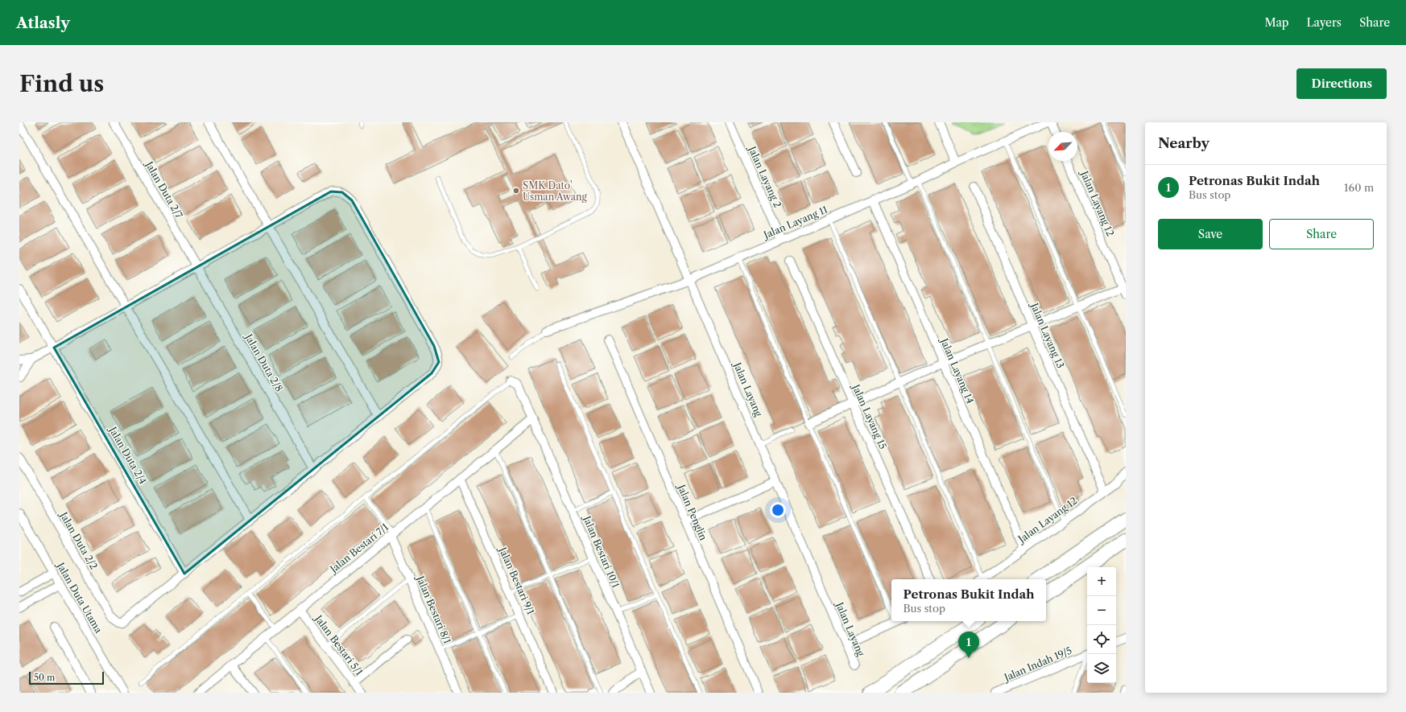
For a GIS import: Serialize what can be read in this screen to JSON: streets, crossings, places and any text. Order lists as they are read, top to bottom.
{
  "streets": {
    "street": [
      "Jalan Layang 2",
      "Jalan Duta 2/7",
      "Jalan Layang 12",
      "Jalan Layang 11",
      "Jalan Layang 13",
      "Jalan Duta 2/8",
      "Jalan Layang 14",
      "Jalan Layang",
      "Jalan Layang 15",
      "Jalan Duta 2/4",
      "Jalan Penglin",
      "Jalan Duta 2/2",
      "Jalan Bestari 7/1",
      "Jalan Bestari 10/1",
      "Jalan Bestari 9/1",
      "Jalan Duta Utama",
      "Jalan Bestari 8/1",
      "Jalan Bestari 5/1",
      "Jalan Indah 19/5"
    ]
  },
  "crossings": [
    ["Jalan Layang 2", "Jalan Layang 11"],
    ["Jalan Duta 2/7", "Jalan Duta 2/8"],
    ["Jalan Layang 12", "Jalan Layang 13"],
    ["Jalan Layang 12", "Jalan Layang 14"],
    ["Jalan Layang 11", "Jalan Layang 14"],
    ["Jalan Layang 11", "Jalan Layang"],
    ["Jalan Duta 2/4", "Jalan Duta 2/2"],
    ["Jalan Bestari 7/1", "Jalan Bestari 10/1"],
    ["Jalan Bestari 7/1", "Jalan Bestari 9/1"],
    ["Jalan Bestari 7/1", "Jalan Bestari 8/1"],
    ["Jalan Bestari 7/1", "Jalan Bestari 5/1"]
  ],
  "places": ["SMK Dato' Usman Awang"],
  "scale_bar": "50 m",
  "north": "bottom left",
  "page": {
    "header": "Atlasly",
    "nav": ["Map", "Layers", "Share"],
    "buttons": [
      "Directions",
      ["Save", "Share"]
    ],
    "title": "Find us",
    "heading": "Nearby",
    "list": [
      {
        "mark": "1",
        "name": "Petronas Bukit Indah",
        "note": "Bus stop",
        "value": "160 m"
      }
    ],
    "map_buttons": ["+", "−"],
    "popup": ["Petronas Bukit Indah", "Bus stop"],
    "pins": "1",
    "scale": "50 m"
  }
}
